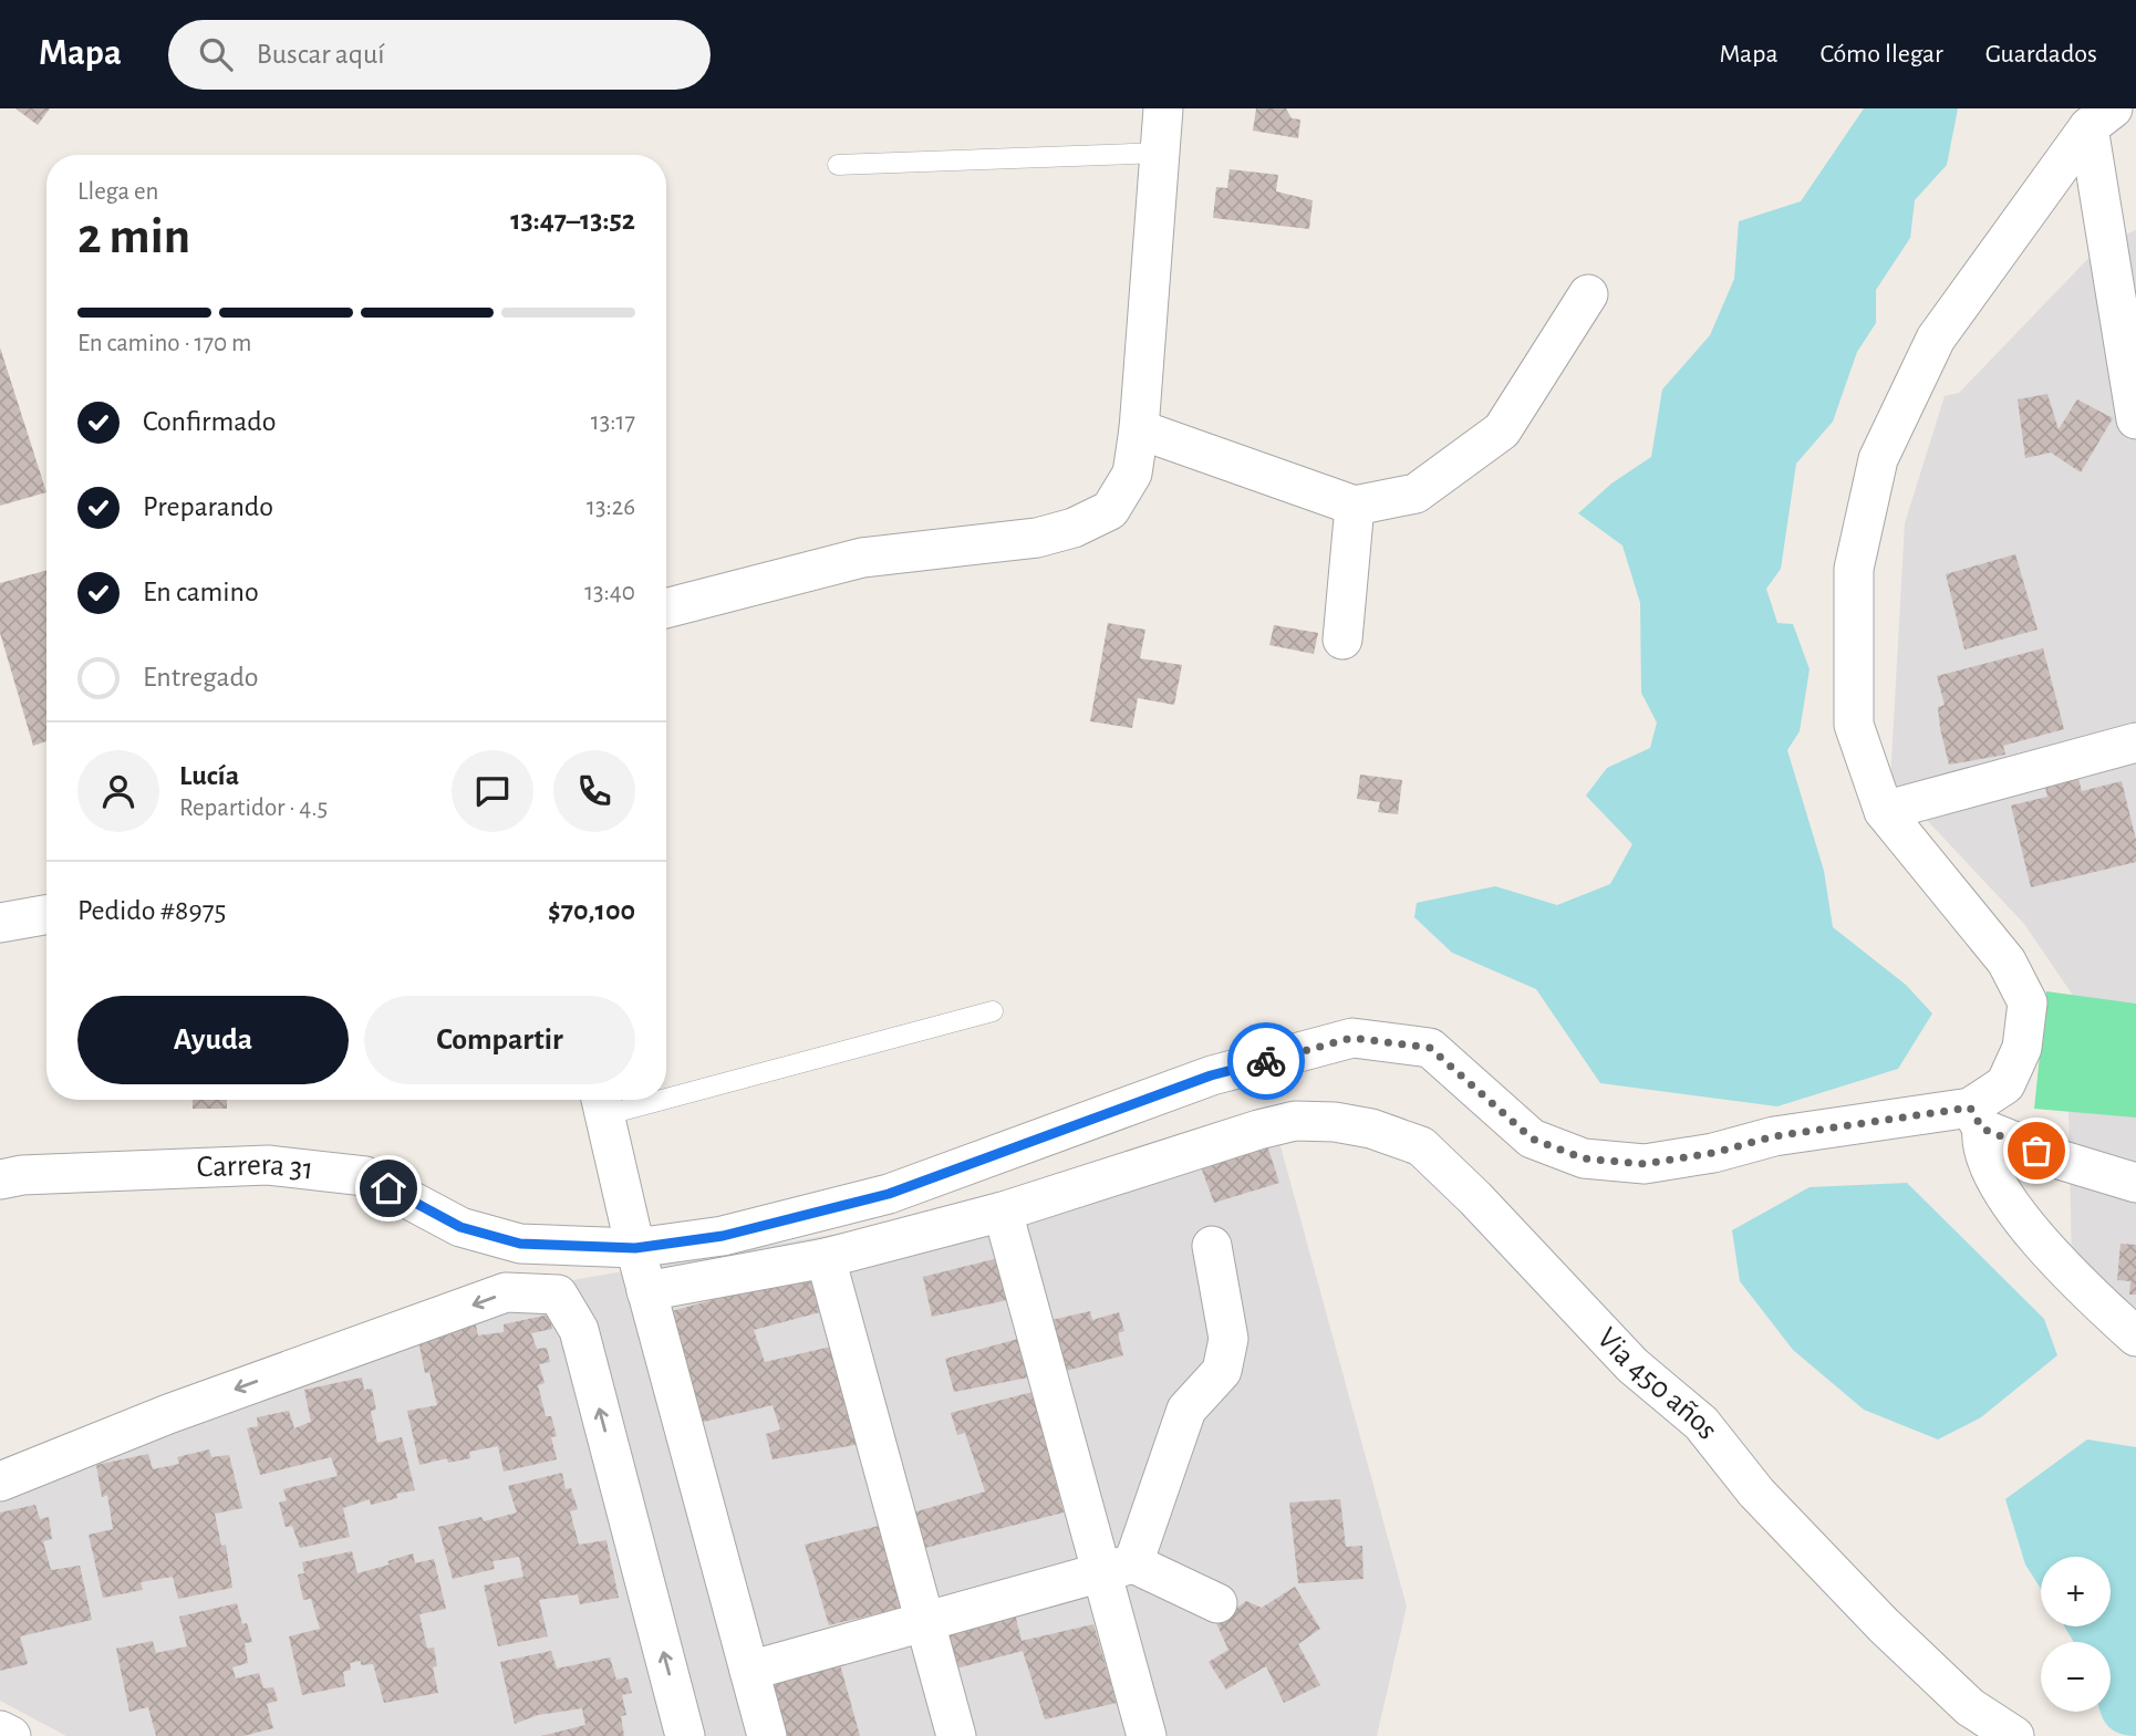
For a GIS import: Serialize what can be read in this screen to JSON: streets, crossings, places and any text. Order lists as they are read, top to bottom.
{
  "streets": {
    "street": ["Carrera 31", "Via 450 años"]
  },
  "page": {
    "header": "Mapa",
    "search": "Buscar aquí",
    "nav": ["Mapa", "Cómo llegar", "Guardados"],
    "heading": ["2 min", "Llega en", "13:47–13:52"],
    "panel": [
      "Lucía",
      "Repartidor · 4.5",
      "Pedido #8975",
      "$70,100"
    ],
    "bar": "En camino · 170 m",
    "list": [
      ["Confirmado", "13:17"],
      ["Preparando", "13:26"],
      ["En camino", "13:40"],
      "Entregado"
    ],
    "buttons": ["Ayuda", "Compartir"],
    "map_buttons": ["+", "−"]
  }
}
